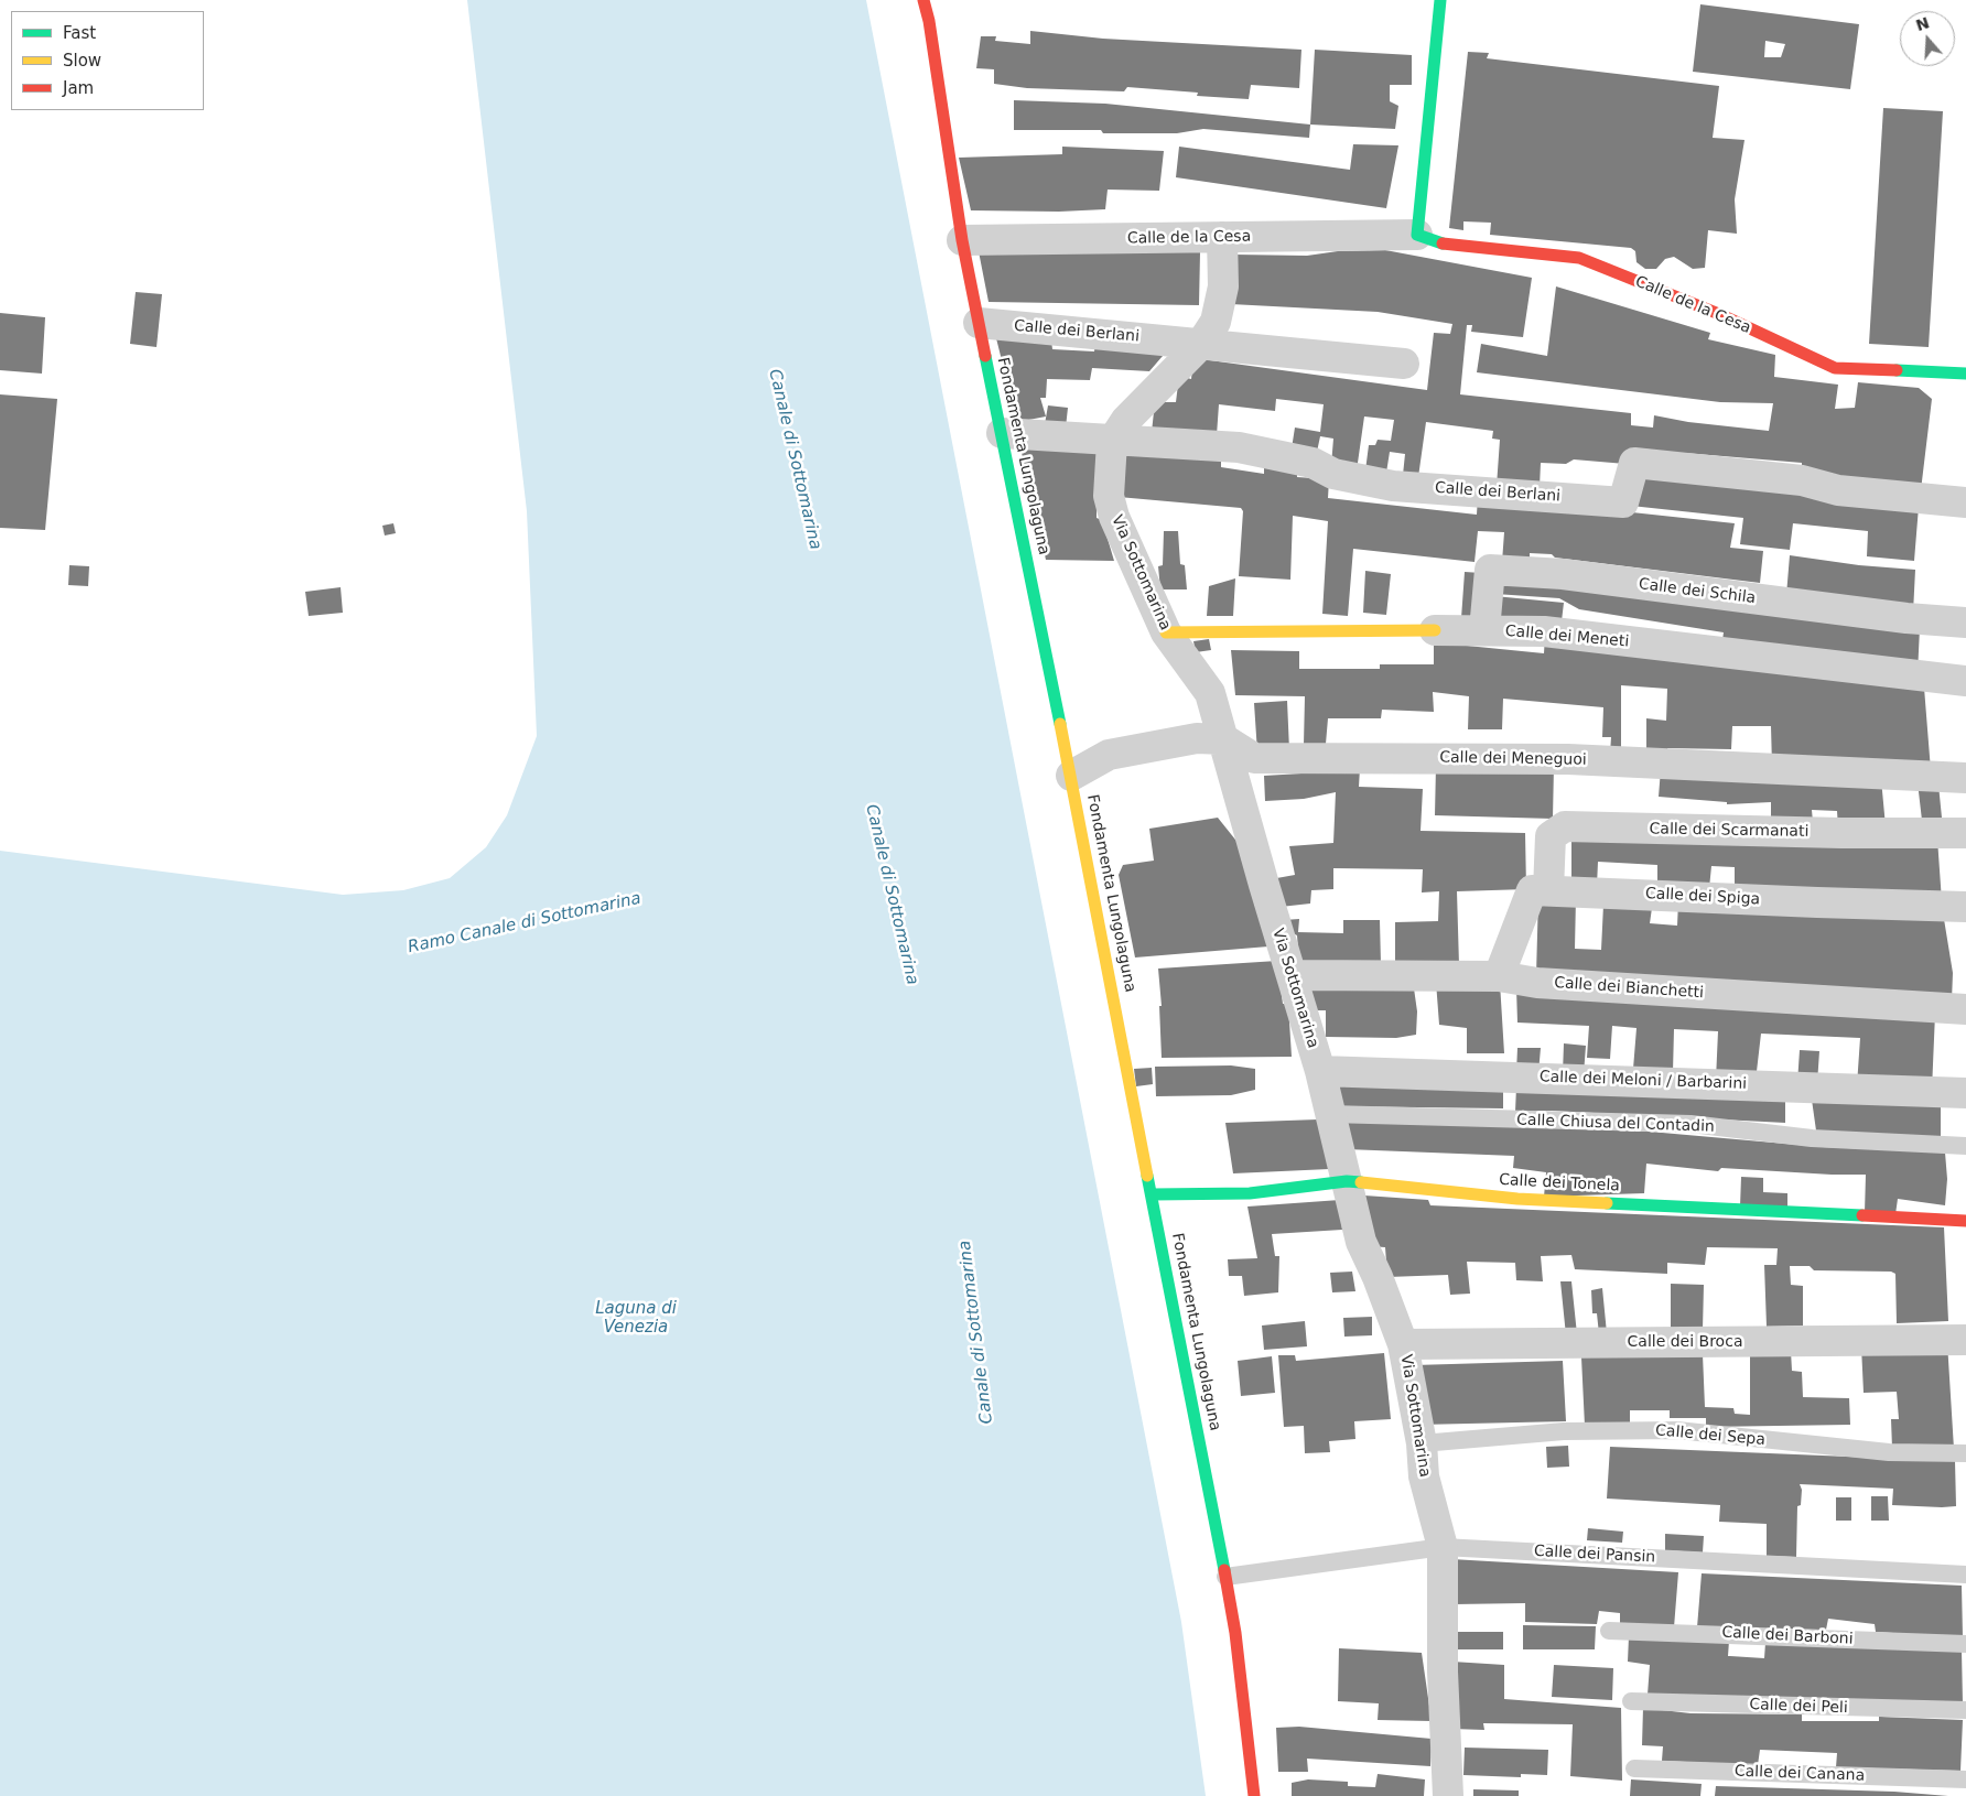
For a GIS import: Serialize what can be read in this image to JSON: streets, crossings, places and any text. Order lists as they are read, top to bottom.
{
  "streets": {
    "street": [
      "Calle de la Cesa",
      "Calle dei Berlani",
      "Fondamenta Lungolaguna",
      "Via Sottomarina",
      "Calle dei Schila",
      "Calle dei Meneti",
      "Calle dei Meneguoi",
      "Calle dei Scarmanati",
      "Calle dei Spiga",
      "Calle dei Bianchetti",
      "Calle dei Meloni / Barbarini",
      "Calle dei Tonela",
      "Calle dei Broca"
    ],
    "lane": [
      "Calle Chiusa del Contadin",
      "Calle dei Sepa",
      "Calle dei Pansin",
      "Calle dei Barboni",
      "Calle dei Peli",
      "Calle dei Canana"
    ]
  },
  "crossings": [
    ["Calle de la Cesa", "Fondamenta Lungolaguna"],
    ["Calle dei Berlani", "Fondamenta Lungolaguna"],
    ["Calle dei Berlani", "Via Sottomarina"],
    ["Fondamenta Lungolaguna", "Calle dei Meneguoi"],
    ["Fondamenta Lungolaguna", "Calle dei Tonela"],
    ["Fondamenta Lungolaguna", "Calle dei Pansin"],
    ["Via Sottomarina", "Calle dei Meneti"],
    ["Via Sottomarina", "Calle dei Meneguoi"],
    ["Via Sottomarina", "Calle dei Bianchetti"],
    ["Via Sottomarina", "Calle dei Meloni / Barbarini"],
    ["Via Sottomarina", "Calle Chiusa del Contadin"],
    ["Via Sottomarina", "Calle dei Tonela"],
    ["Via Sottomarina", "Calle dei Broca"],
    ["Via Sottomarina", "Calle dei Sepa"],
    ["Via Sottomarina", "Calle dei Pansin"],
    ["Calle dei Schila", "Calle dei Meneti"],
    ["Calle dei Scarmanati", "Calle dei Spiga"],
    ["Calle dei Spiga", "Calle dei Bianchetti"]
  ],
  "water": ["Canale di Sottomarina", "Ramo Canale di Sottomarina", "Laguna di Venezia"],
  "legend": ["Fast", "Slow", "Jam"],
  "north": "top"
}
